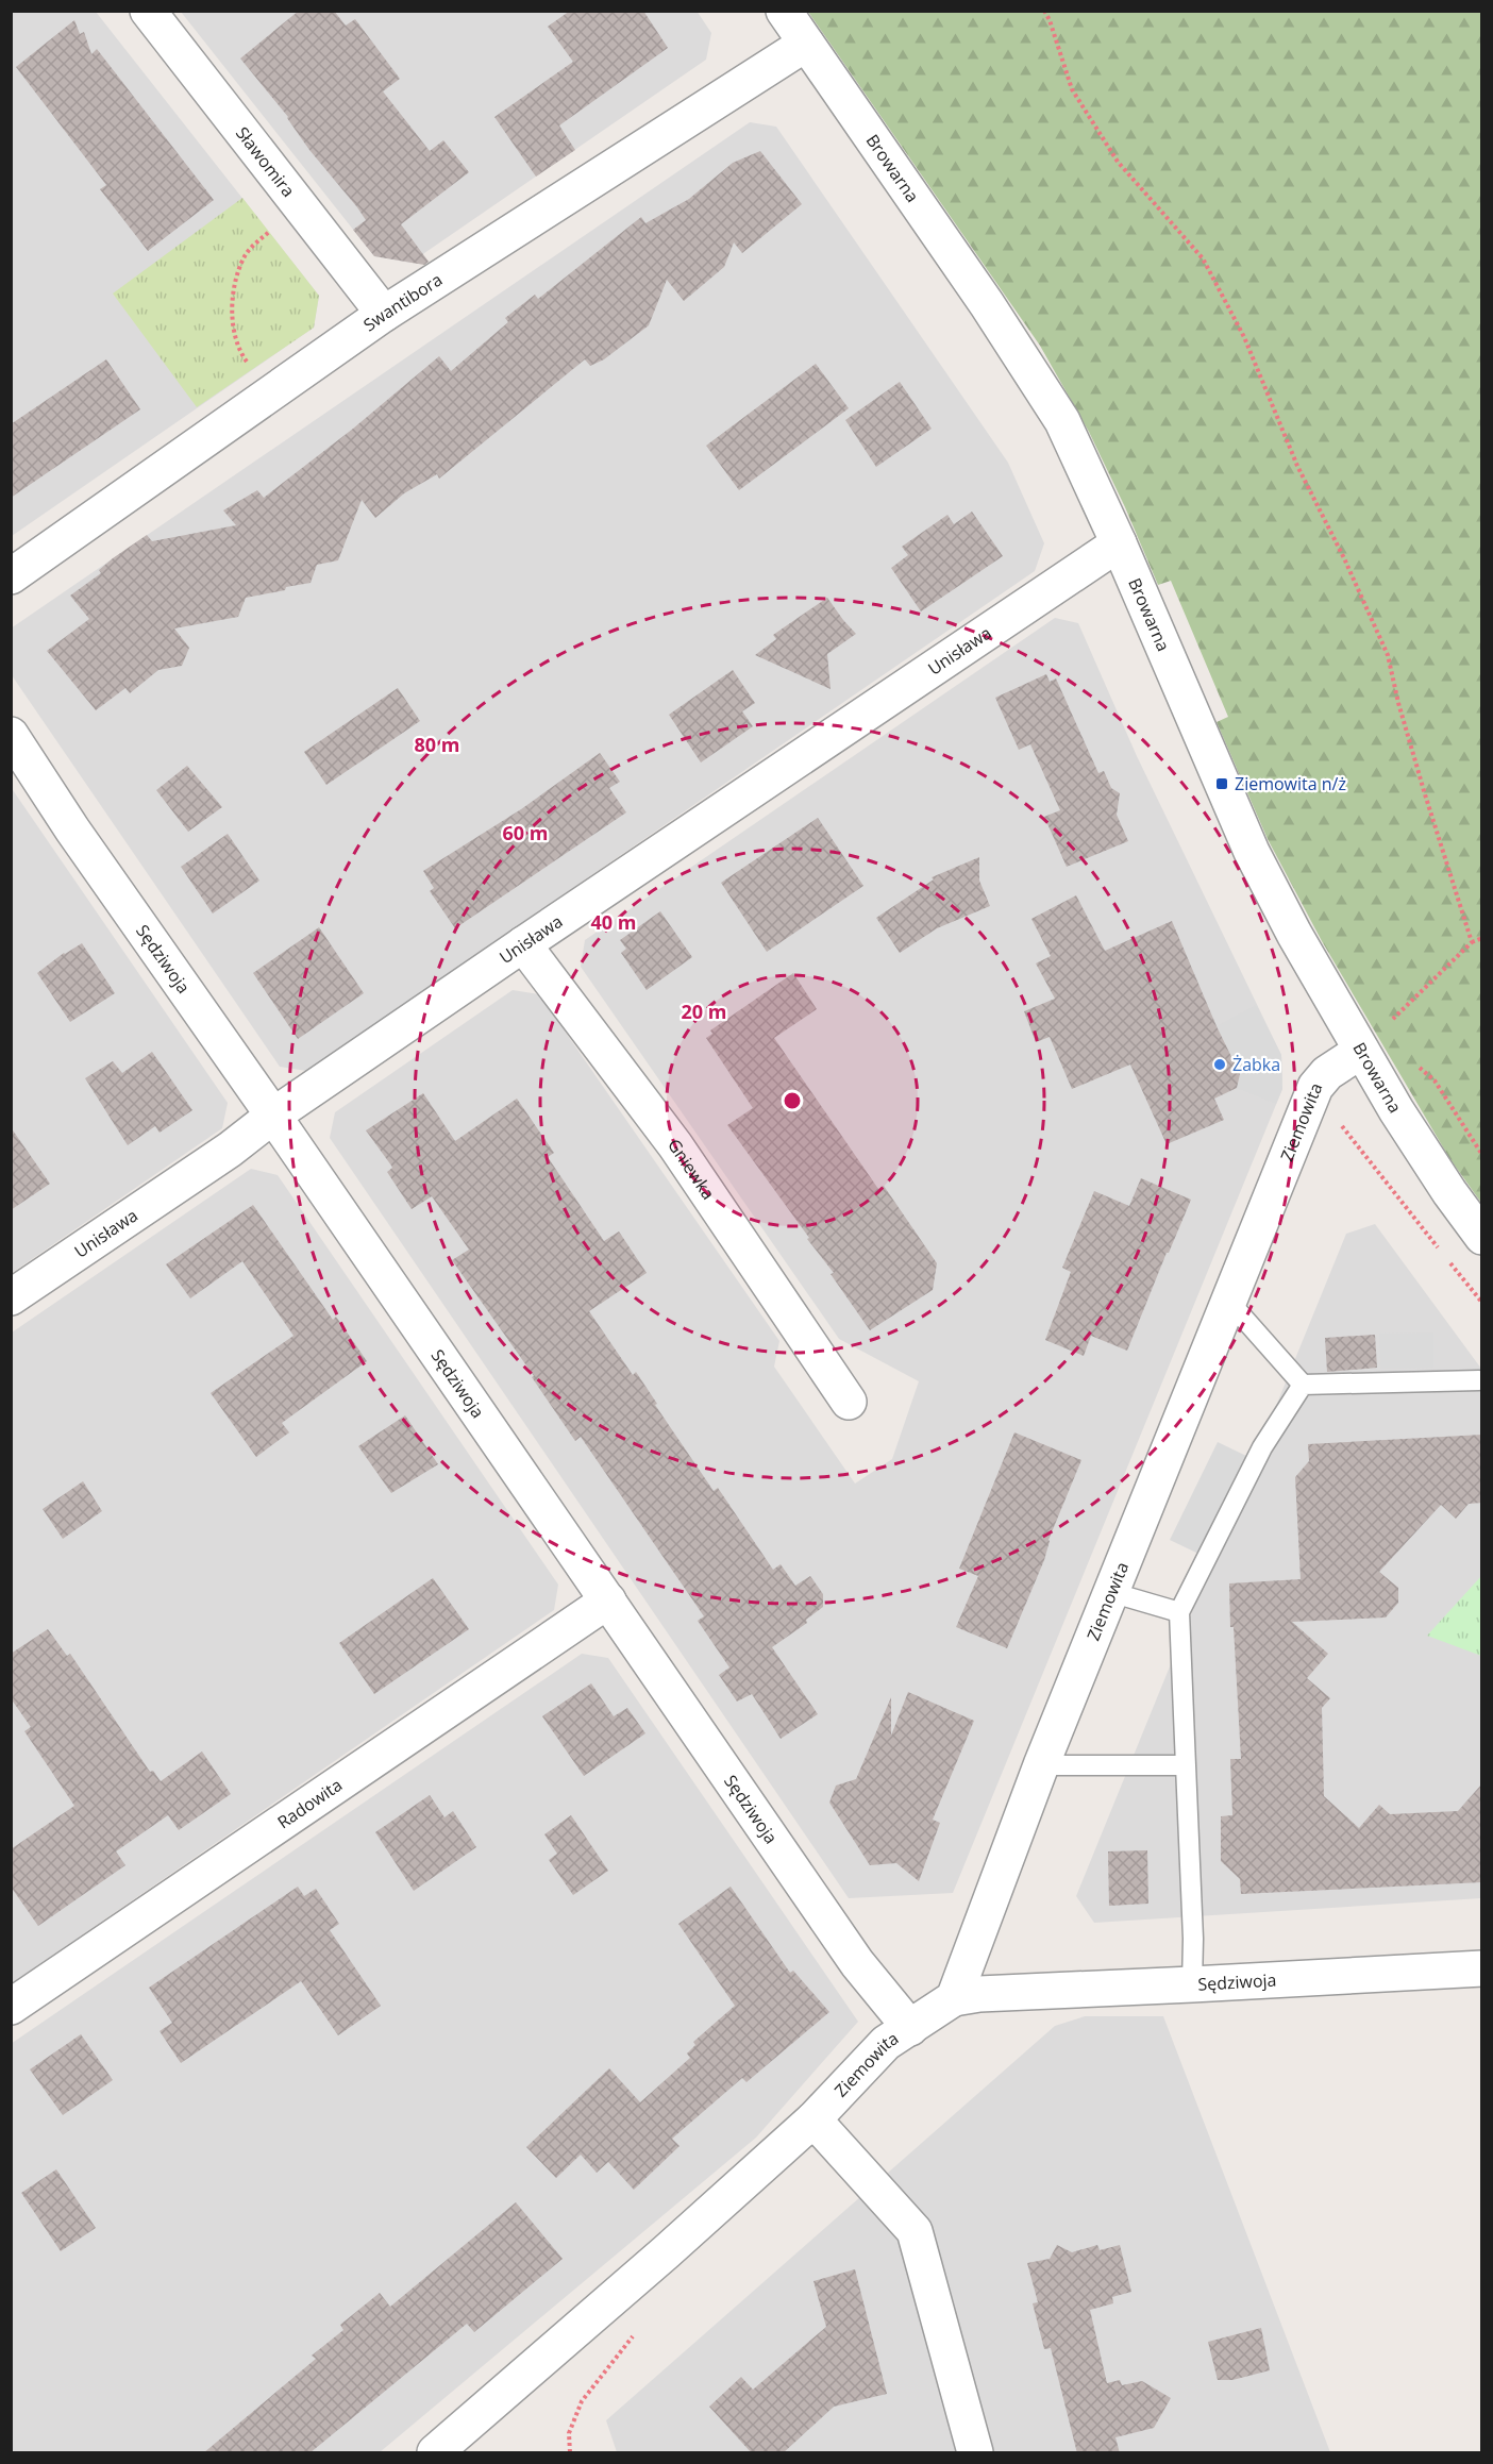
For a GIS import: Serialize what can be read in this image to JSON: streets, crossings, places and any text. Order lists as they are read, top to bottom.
{
  "streets": {
    "street": [
      "Sławomira",
      "Browarna",
      "Swantibora",
      "Unisława",
      "Sędziwoja",
      "Ziemowita",
      "Gniewka",
      "Radowita"
    ]
  },
  "crossings": [
    ["Sławomira", "Swantibora"],
    ["Browarna", "Swantibora"],
    ["Browarna", "Unisława"],
    ["Browarna", "Ziemowita"],
    ["Unisława", "Sędziwoja"],
    ["Unisława", "Gniewka"],
    ["Sędziwoja", "Ziemowita"],
    ["Sędziwoja", "Radowita"]
  ],
  "places": {
    "transit": ["Ziemowita n/ż"],
    "other": ["Żabka"]
  },
  "rings": [
    "80 m",
    "60 m",
    "40 m",
    "20 m"
  ]
}
